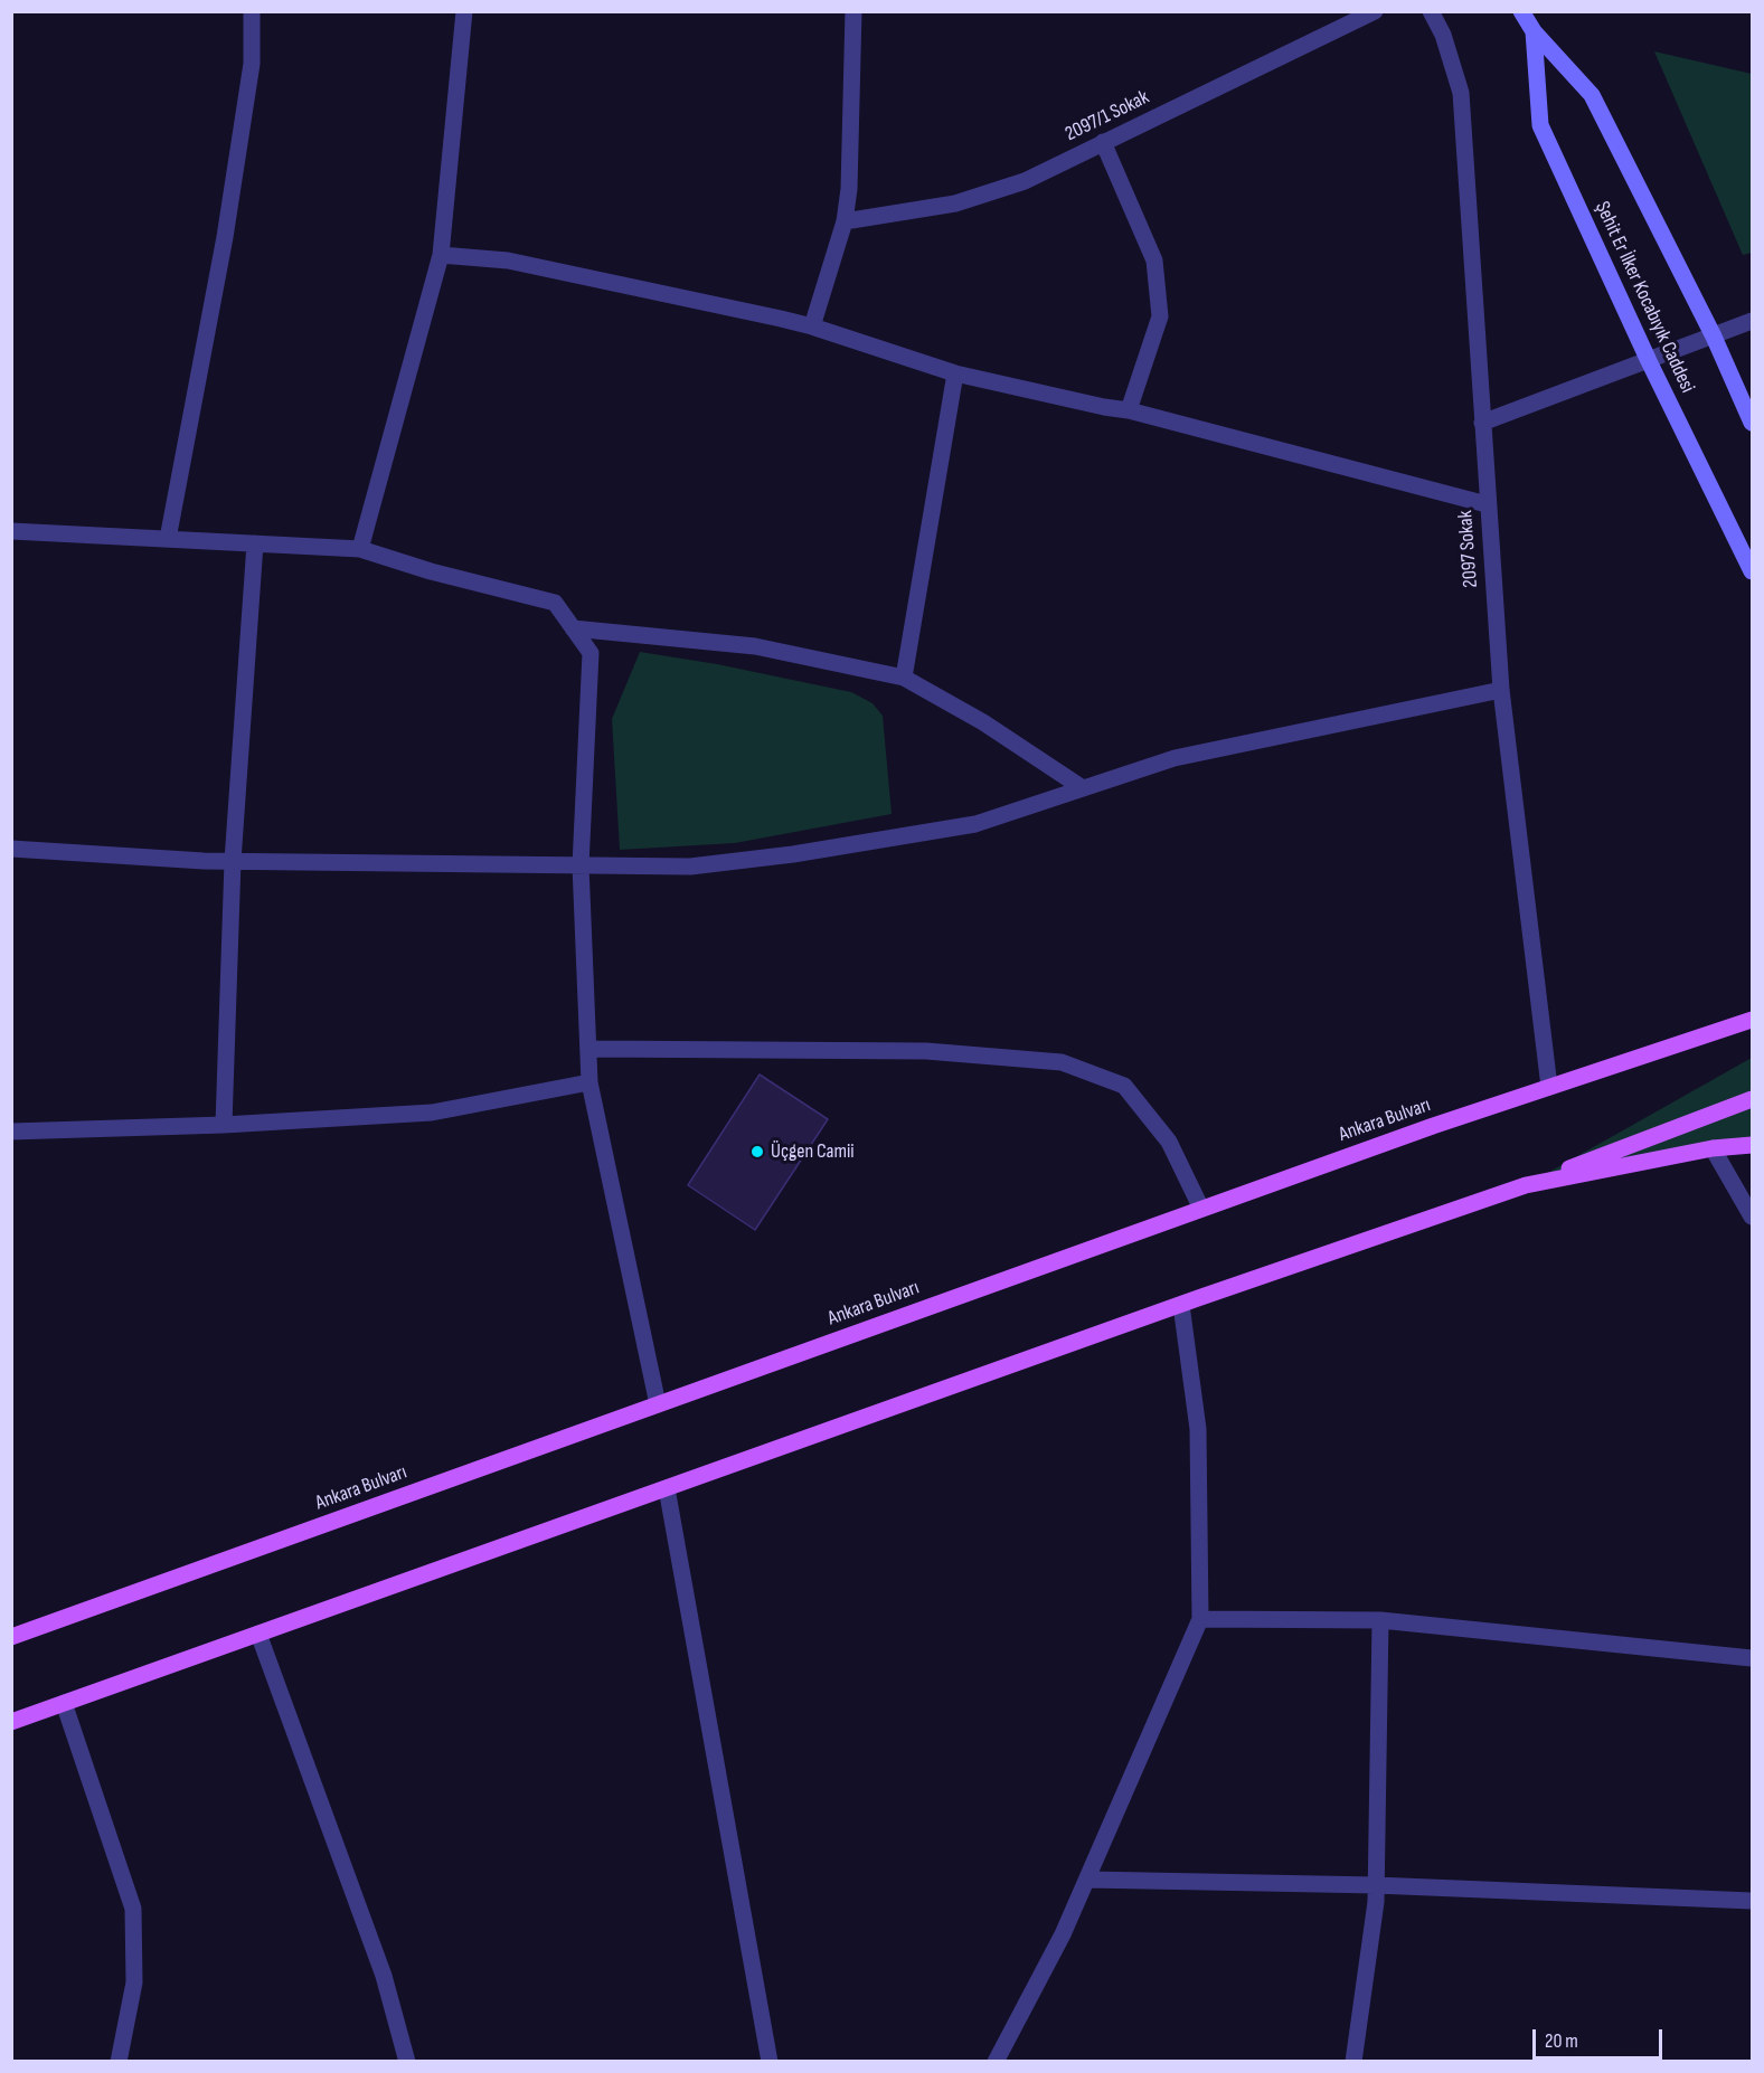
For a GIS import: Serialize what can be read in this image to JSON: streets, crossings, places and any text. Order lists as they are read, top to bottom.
{
  "streets": {
    "main road": ["Şehit Er İlker Kocabıyık Caddesi", "Ankara Bulvarı"],
    "street": ["2097/1 Sokak", "2097 Sokak"]
  },
  "crossings": [
    ["2097 Sokak", "Ankara Bulvarı"]
  ],
  "places": ["Üçgen Camii"],
  "scale_bar": "20 m"
}
